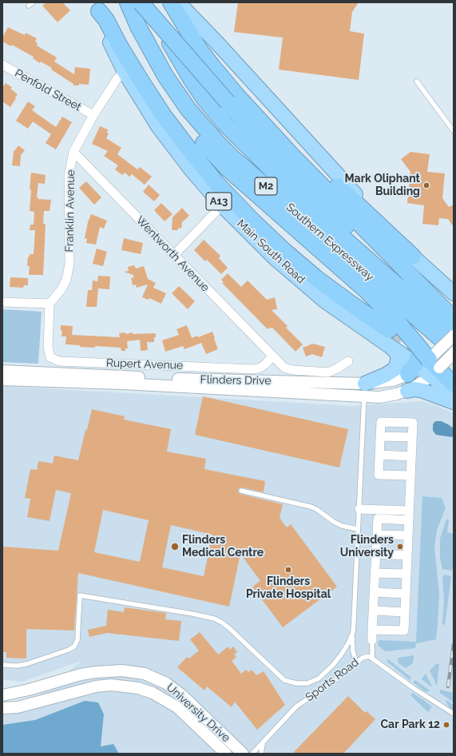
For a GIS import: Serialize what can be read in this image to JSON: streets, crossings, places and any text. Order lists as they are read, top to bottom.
{
  "streets": {
    "highway": [
      "M2",
      "A13",
      "Southern Expressway",
      "Main South Road"
    ],
    "street": [
      "Penfold Street",
      "Franklin Avenue",
      "Wentworth Avenue",
      "Rupert Avenue",
      "Flinders Drive",
      "University Drive"
    ],
    "lane": ["Sports Road"]
  },
  "crossings": [
    ["Penfold Street", "Franklin Avenue"],
    ["Franklin Avenue", "Main South Road"],
    ["Franklin Avenue", "Wentworth Avenue"],
    ["Franklin Avenue", "Rupert Avenue"],
    ["Southern Expressway", "Flinders Drive"],
    ["Main South Road", "Flinders Drive"],
    ["Wentworth Avenue", "Rupert Avenue"]
  ],
  "places": [
    "Mark Oliphant Building",
    "Flinders Medical Centre",
    "Flinders University",
    "Flinders Private Hospital",
    "Car Park 12"
  ]
}
